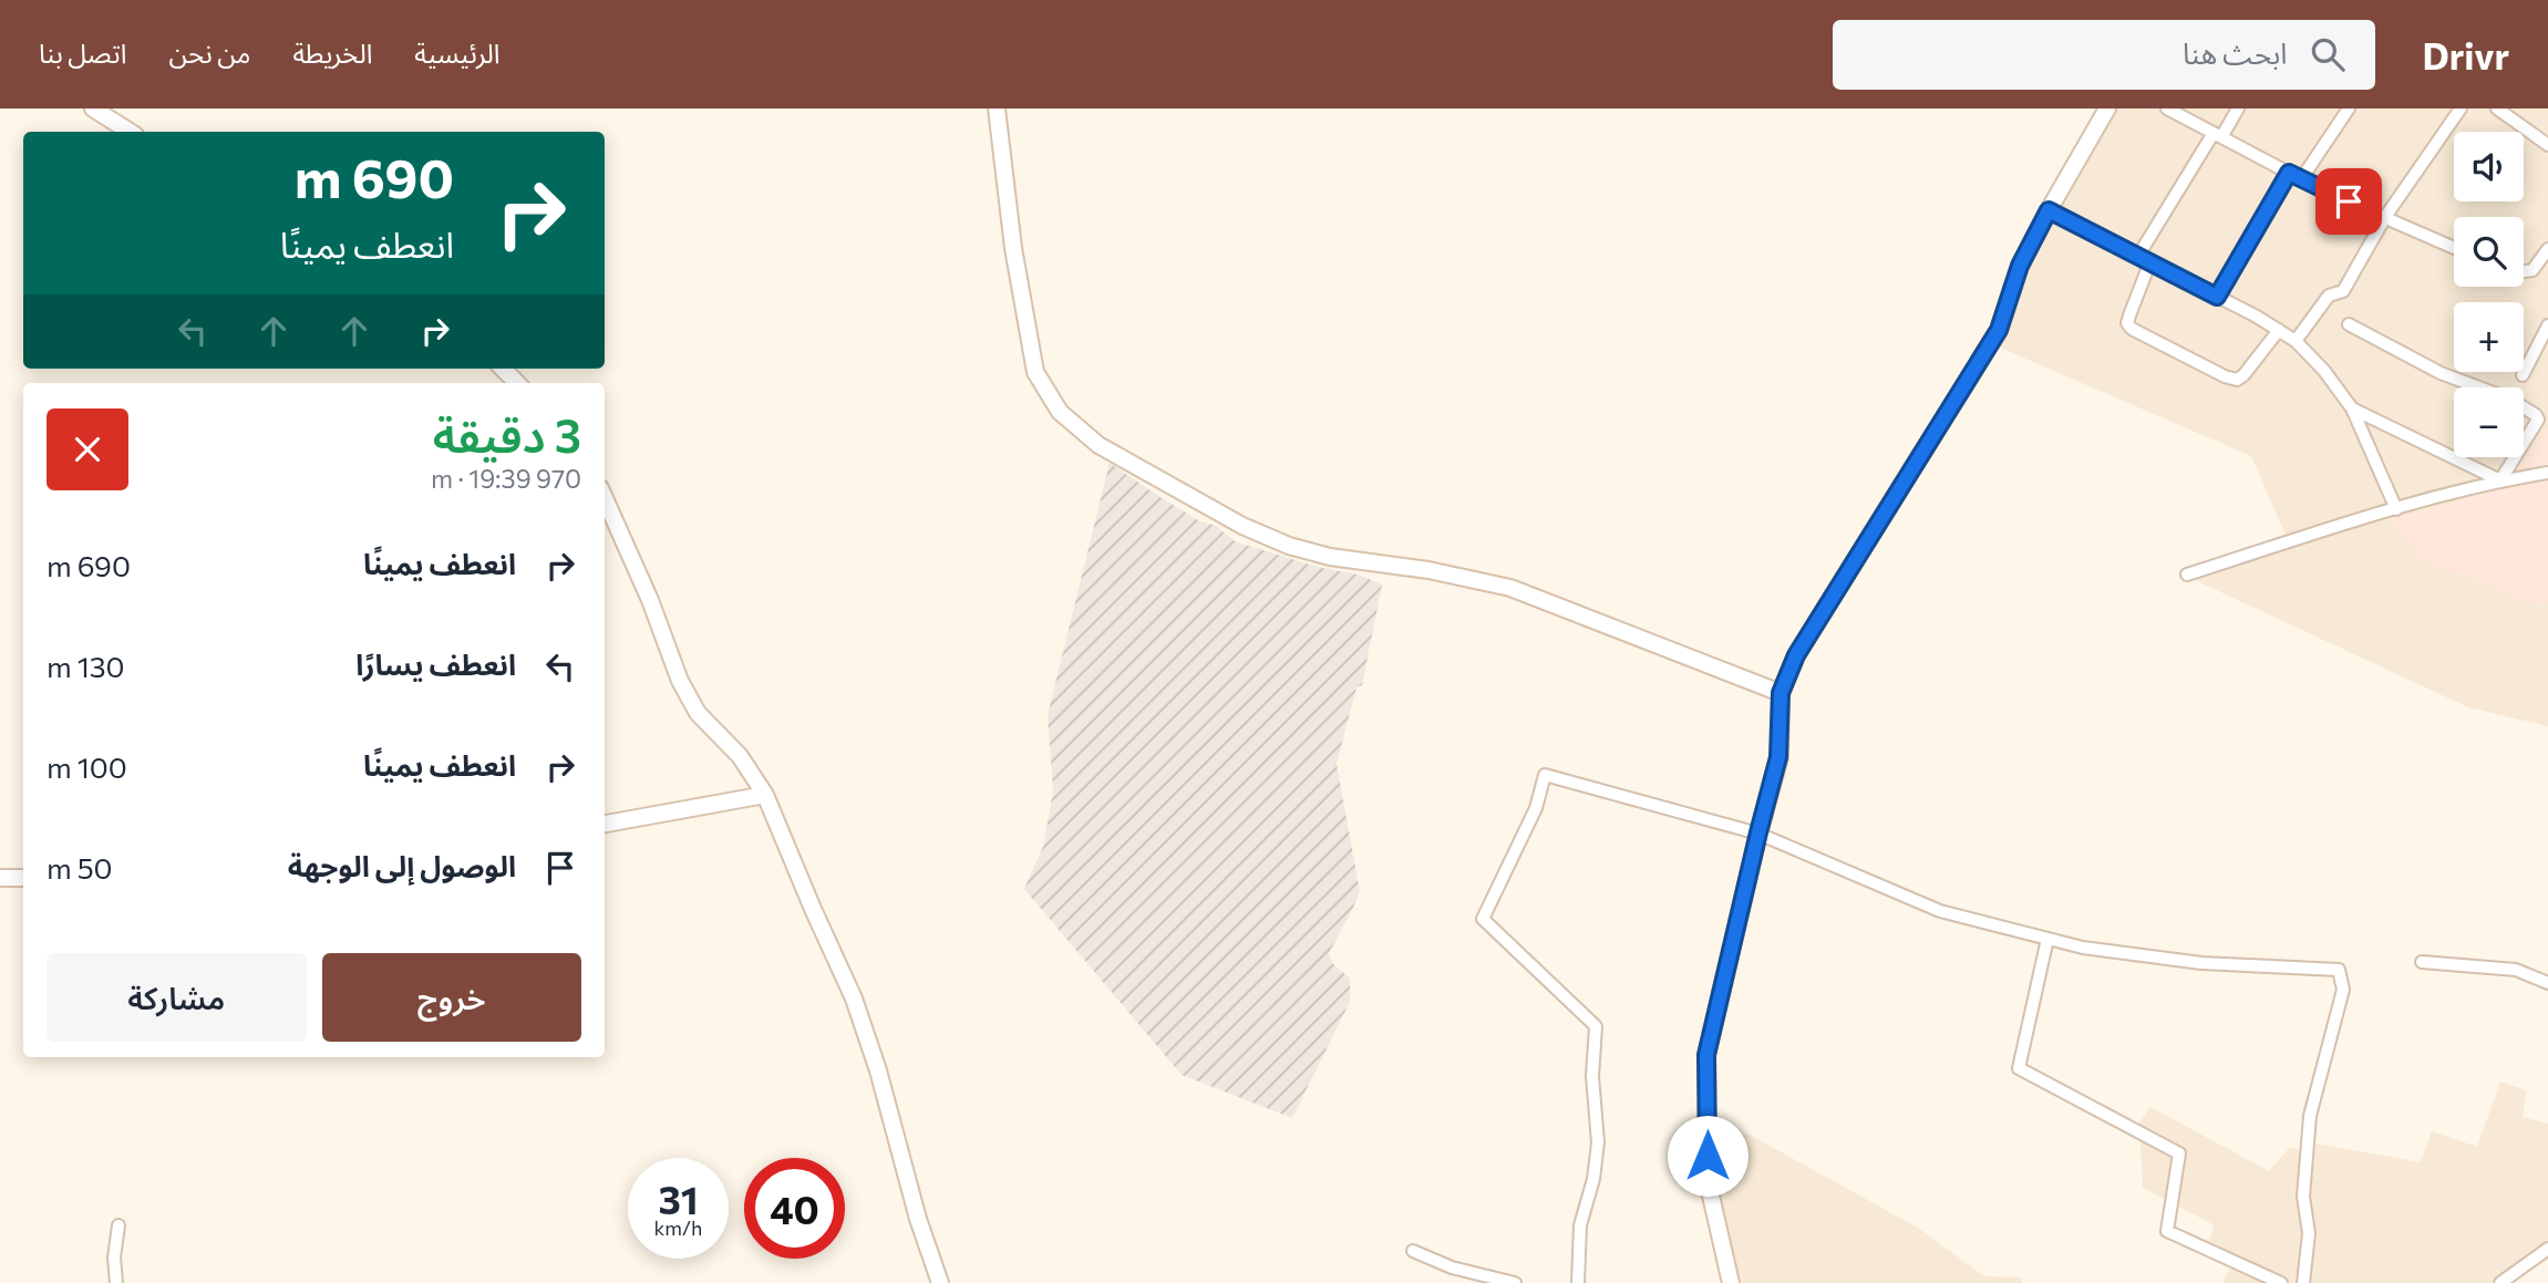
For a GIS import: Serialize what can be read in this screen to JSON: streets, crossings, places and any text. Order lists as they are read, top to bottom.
{
  "page": {
    "header": "Drivr",
    "search": "ابحث هنا",
    "nav": [
      "الرئيسية",
      "الخريطة",
      "من نحن",
      "اتصل بنا"
    ],
    "map_buttons": ["+", "−"],
    "turn": ["690 m", "انعطف يمينًا"],
    "heading": ["3 دقيقة", "970 m · 19:39"],
    "list": [
      {
        "name": "انعطف يمينًا",
        "value": "690 m"
      },
      {
        "name": "انعطف يسارًا",
        "value": "130 m"
      },
      {
        "name": "انعطف يمينًا",
        "value": "100 m"
      },
      {
        "name": "الوصول إلى الوجهة",
        "value": "50 m"
      }
    ],
    "buttons": ["خروج", "مشاركة"],
    "speed": "31 km/h",
    "limit": "40"
  }
}
